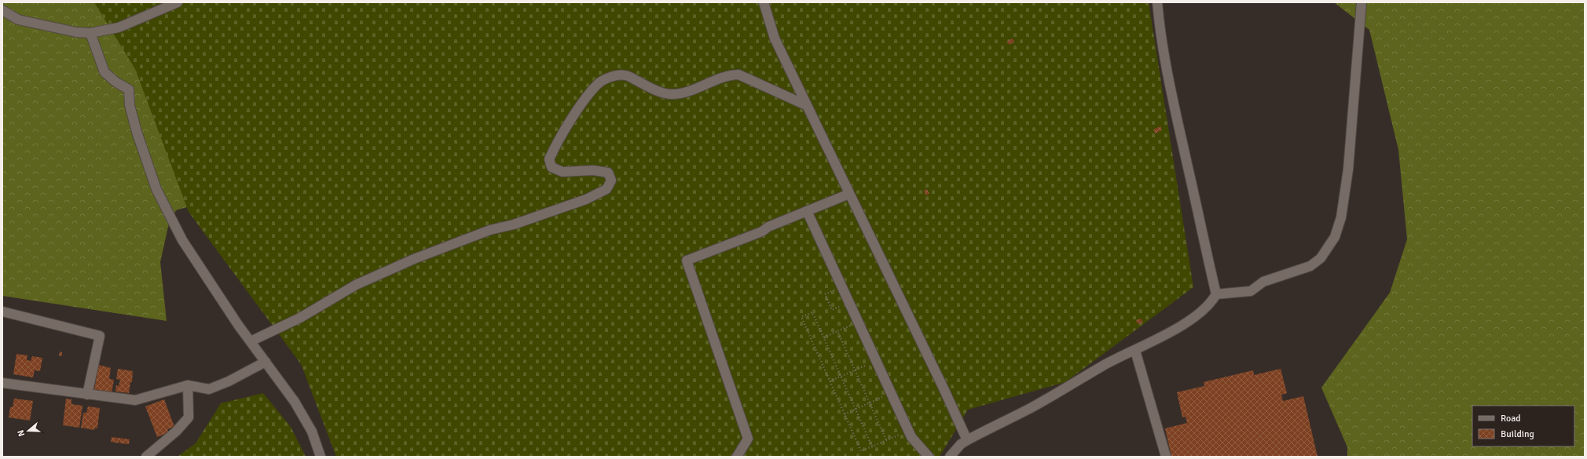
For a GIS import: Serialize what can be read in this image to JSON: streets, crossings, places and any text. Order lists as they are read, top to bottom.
{
  "legend": ["Road", "Building"],
  "north": "left"
}
